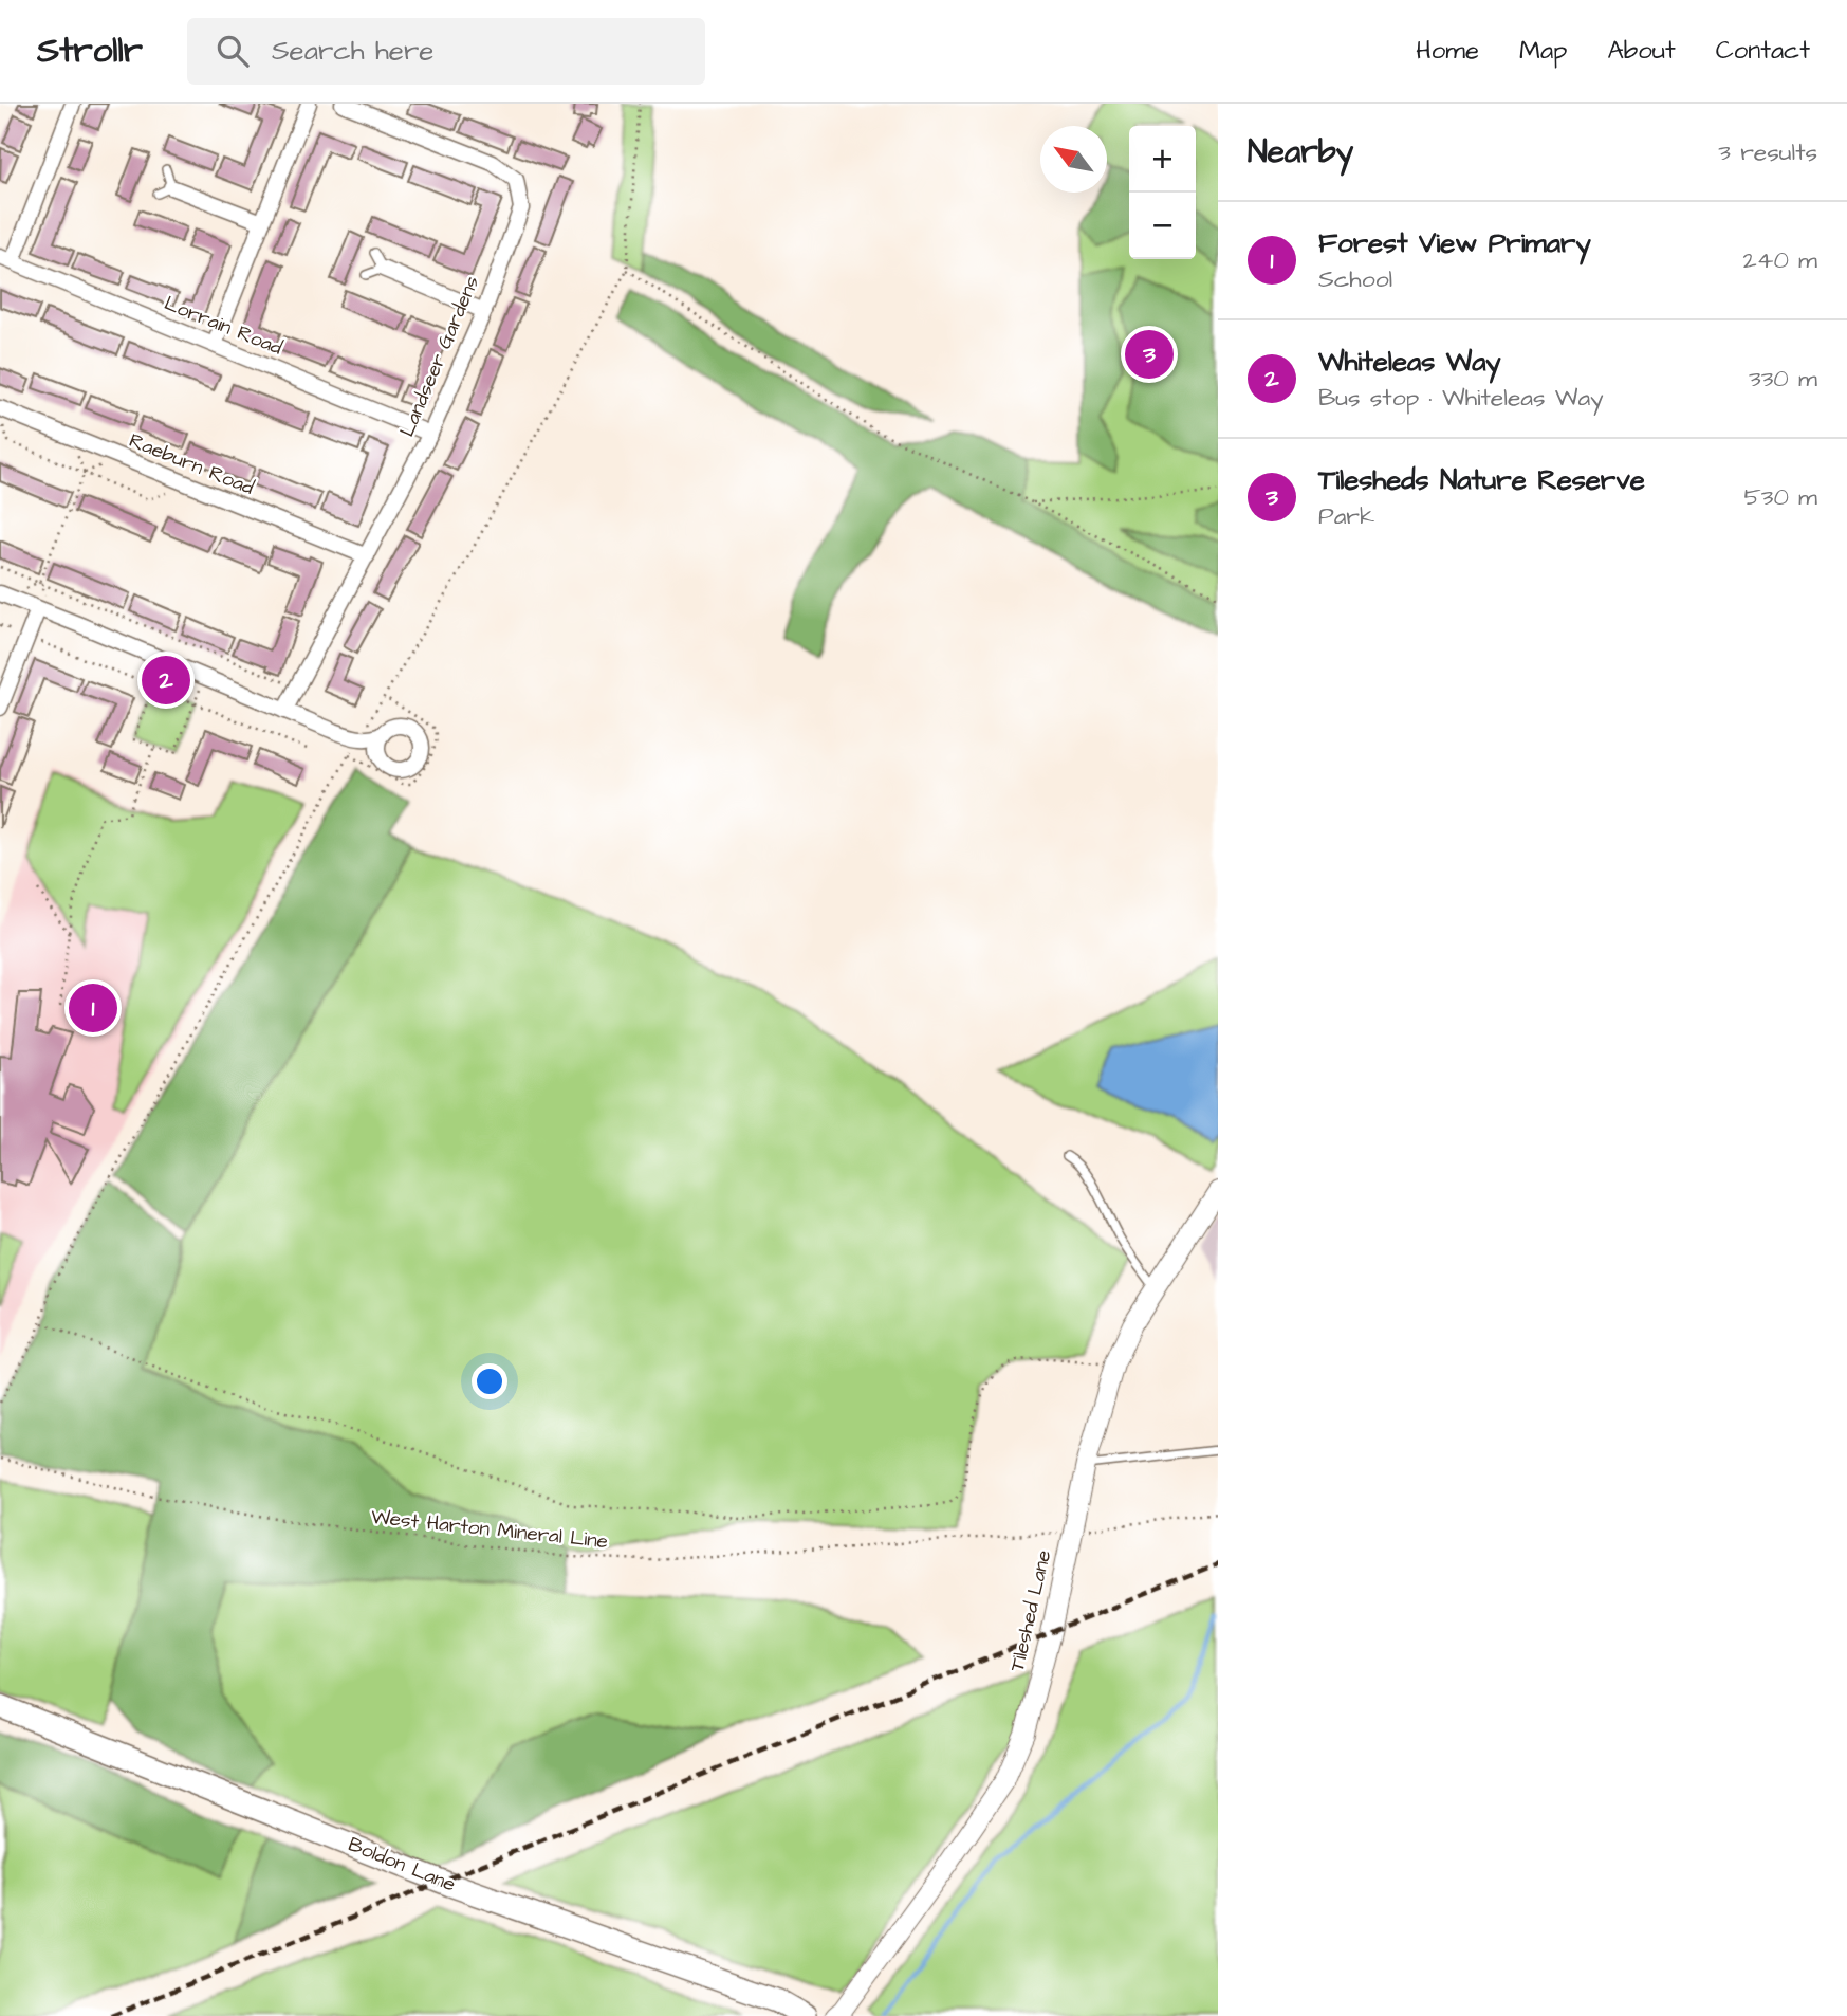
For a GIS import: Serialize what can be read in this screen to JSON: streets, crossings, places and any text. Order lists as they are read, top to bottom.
{
  "streets": {
    "main road": ["Boldon Lane"],
    "street": [
      "Lorrain Road",
      "Landseer Gardens",
      "Raeburn Road",
      "Tileshed Lane"
    ],
    "path": ["West Harton Mineral Line"]
  },
  "crossings": [
    ["Lorrain Road", "Landseer Gardens"],
    ["Landseer Gardens", "Raeburn Road"],
    ["West Harton Mineral Line", "Tileshed Lane"]
  ],
  "north": "top left",
  "page": {
    "header": "Strollr",
    "search": "Search here",
    "nav": [
      "Home",
      "Map",
      "About",
      "Contact"
    ],
    "heading": ["Nearby", "3 results"],
    "map_buttons": ["+", "−"],
    "list": [
      {
        "mark": "1",
        "name": "Forest View Primary",
        "note": "School",
        "value": "240 m"
      },
      {
        "mark": "2",
        "name": "Whiteleas Way",
        "note": "Bus stop · Whiteleas Way",
        "value": "330 m"
      },
      {
        "mark": "3",
        "name": "Tilesheds Nature Reserve",
        "note": "Park",
        "value": "530 m"
      }
    ],
    "pins": ["3", "2", "1"]
  }
}
